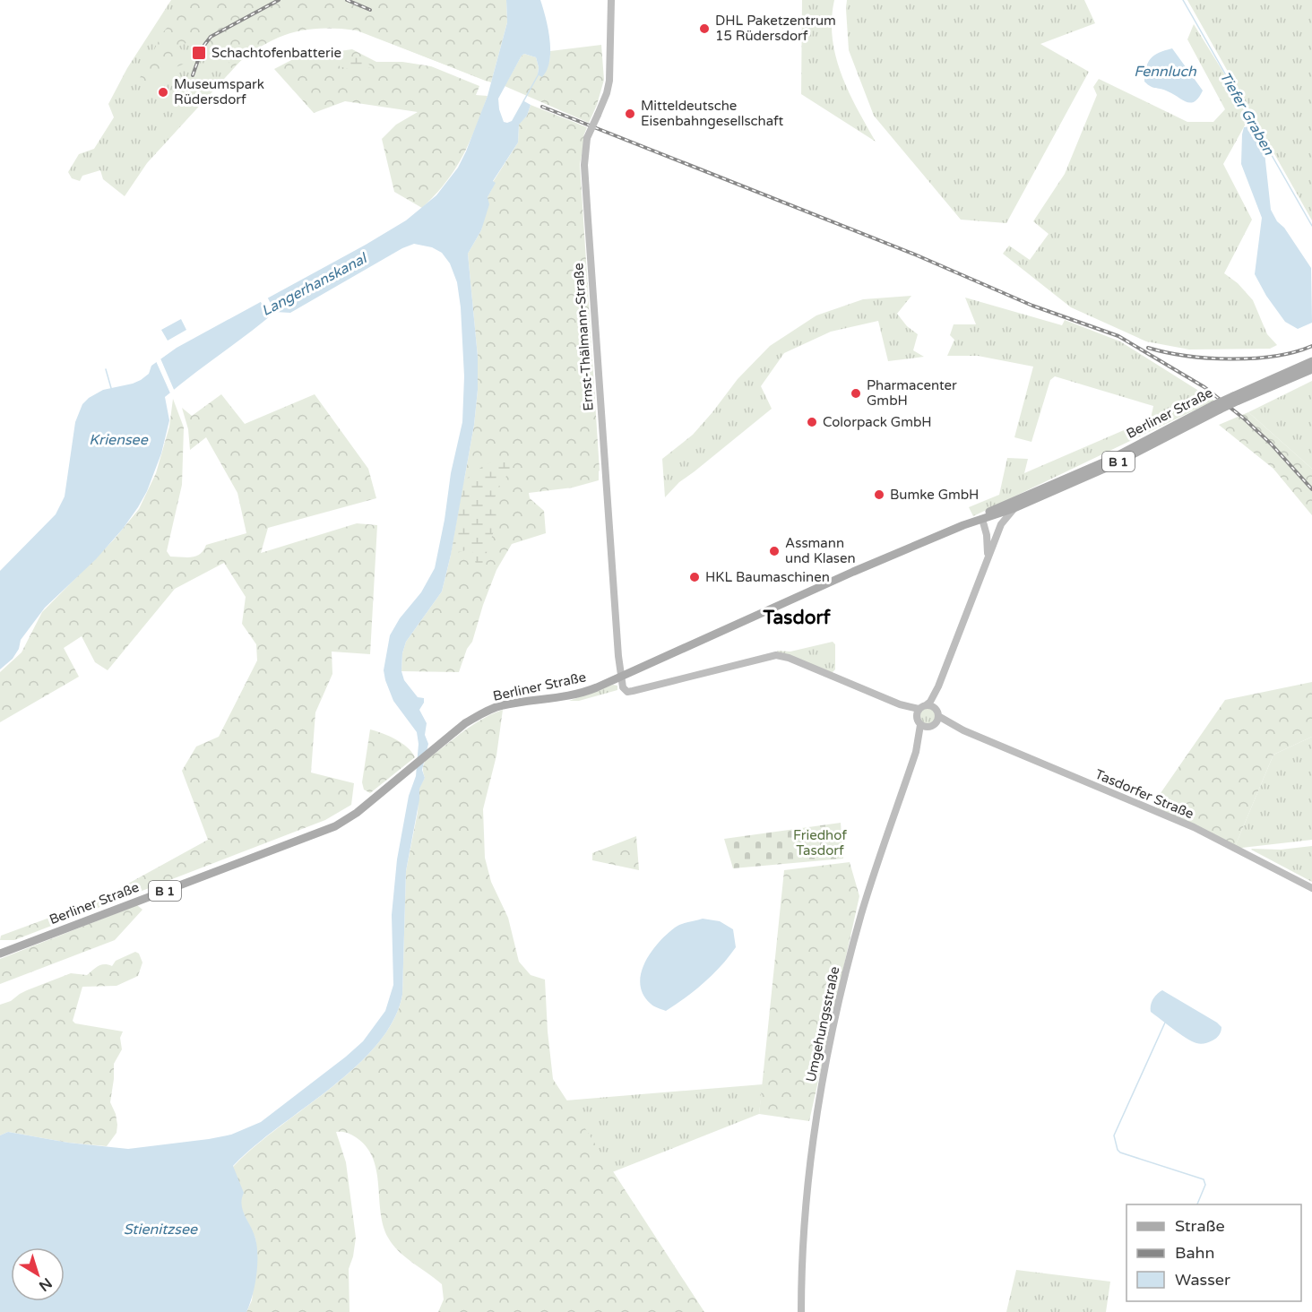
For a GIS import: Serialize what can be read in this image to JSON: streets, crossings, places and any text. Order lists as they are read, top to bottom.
{
  "streets": {
    "main road": [
      "Ernst-Thälmann-Straße",
      "Berliner Straße",
      "B 1",
      "Tasdorfer Straße",
      "Umgehungsstraße"
    ]
  },
  "crossings": [
    ["Ernst-Thälmann-Straße", "Berliner Straße"],
    ["Tasdorfer Straße", "Umgehungsstraße"]
  ],
  "districts": ["Tasdorf"],
  "water": [
    "Fennluch",
    "Tiefer Graben",
    "Langerhanskanal",
    "Kriensee",
    "Stienitzsee"
  ],
  "parks": ["Friedhof Tasdorf"],
  "places": {
    "other": [
      "DHL Paketzentrum 15 Rüdersdorf",
      "Museumspark Rüdersdorf",
      "Mitteldeutsche Eisenbahngesellschaft",
      "Pharmacenter GmbH",
      "Colorpack GmbH",
      "Bumke GmbH",
      "Assmann und Klasen",
      "HKL Baumaschinen"
    ],
    "transit": ["Schachtofenbatterie"]
  },
  "legend": ["Straße", "Bahn", "Wasser"],
  "north": "bottom right"
}
